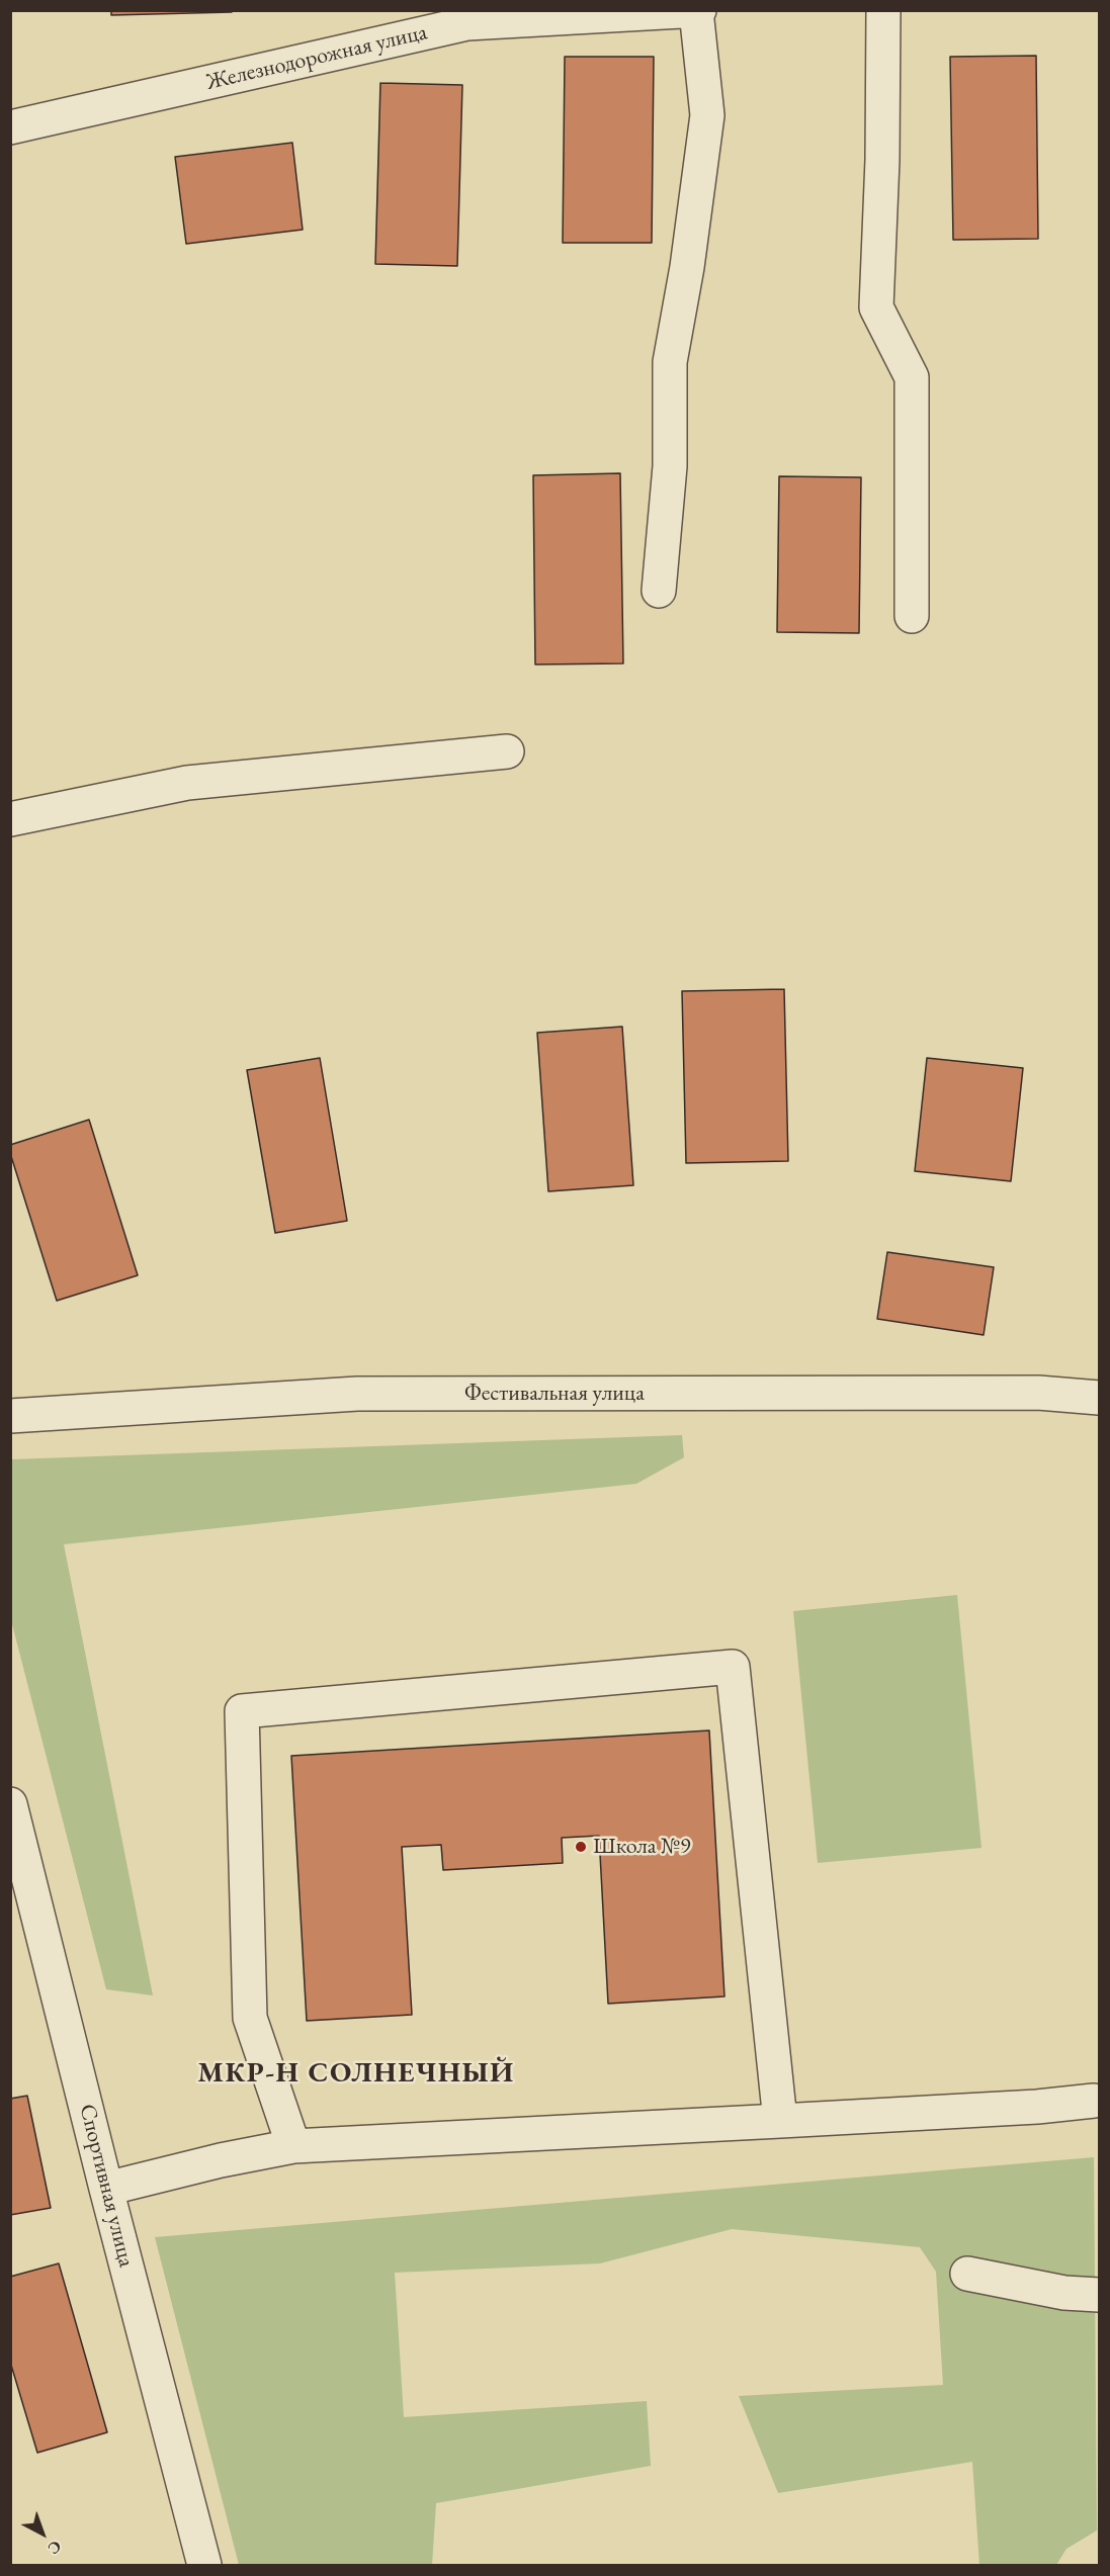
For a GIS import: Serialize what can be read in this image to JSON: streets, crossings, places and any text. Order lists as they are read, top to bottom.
{
  "streets": {
    "street": ["Железнодорожная улица", "Фестивальная улица", "Спортивная улица"]
  },
  "districts": ["МКР-Н СОЛНЕЧНЫЙ"],
  "places": ["Школа №9"],
  "north": "bottom right"
}
